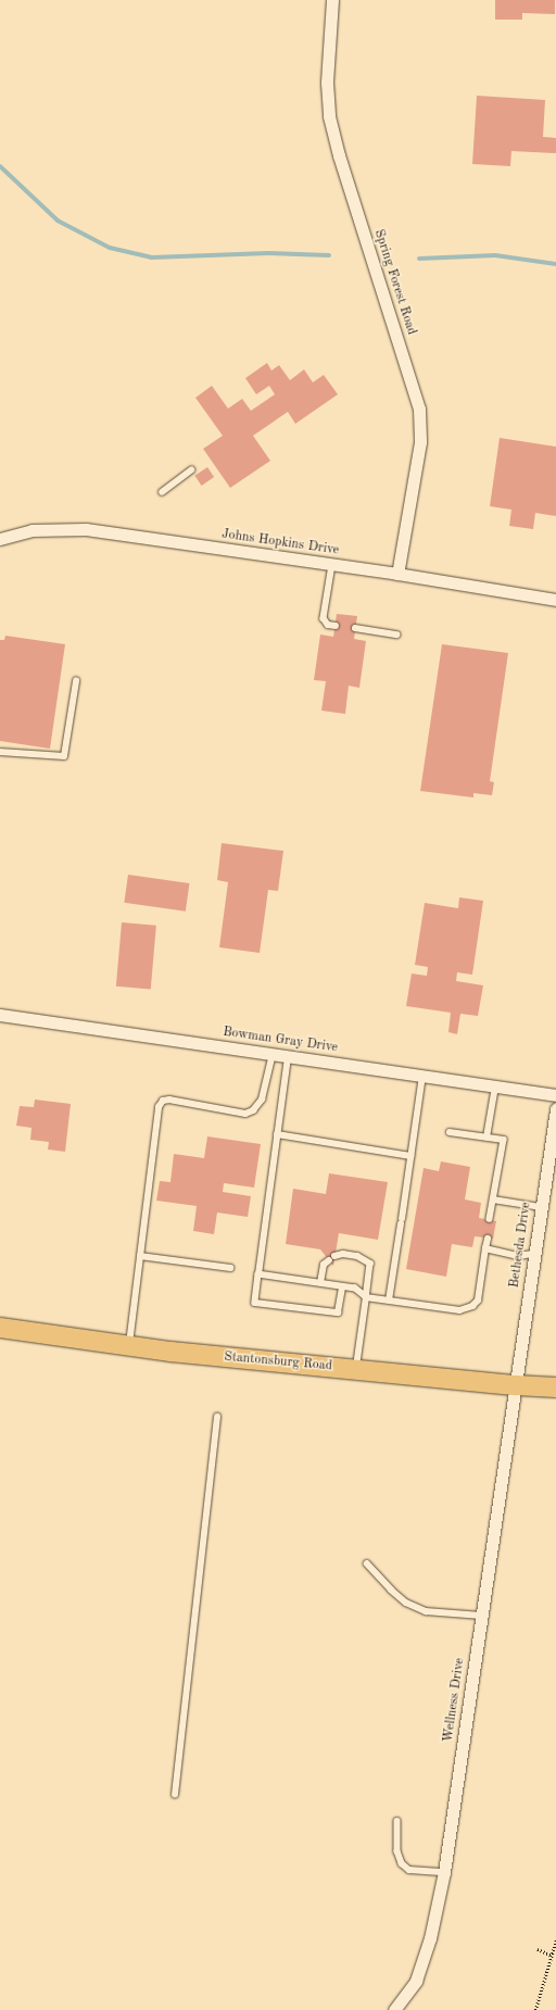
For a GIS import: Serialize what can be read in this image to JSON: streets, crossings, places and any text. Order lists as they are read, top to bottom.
{
  "streets": {
    "main road": ["Stantonsburg Road"],
    "street": [
      "Spring Forest Road",
      "Johns Hopkins Drive",
      "Bowman Gray Drive",
      "Bethesda Drive",
      "Wellness Drive"
    ]
  },
  "crossings": [
    ["Spring Forest Road", "Johns Hopkins Drive"],
    ["Bethesda Drive", "Stantonsburg Road"],
    ["Bethesda Drive", "Wellness Drive"],
    ["Stantonsburg Road", "Wellness Drive"]
  ]
}
